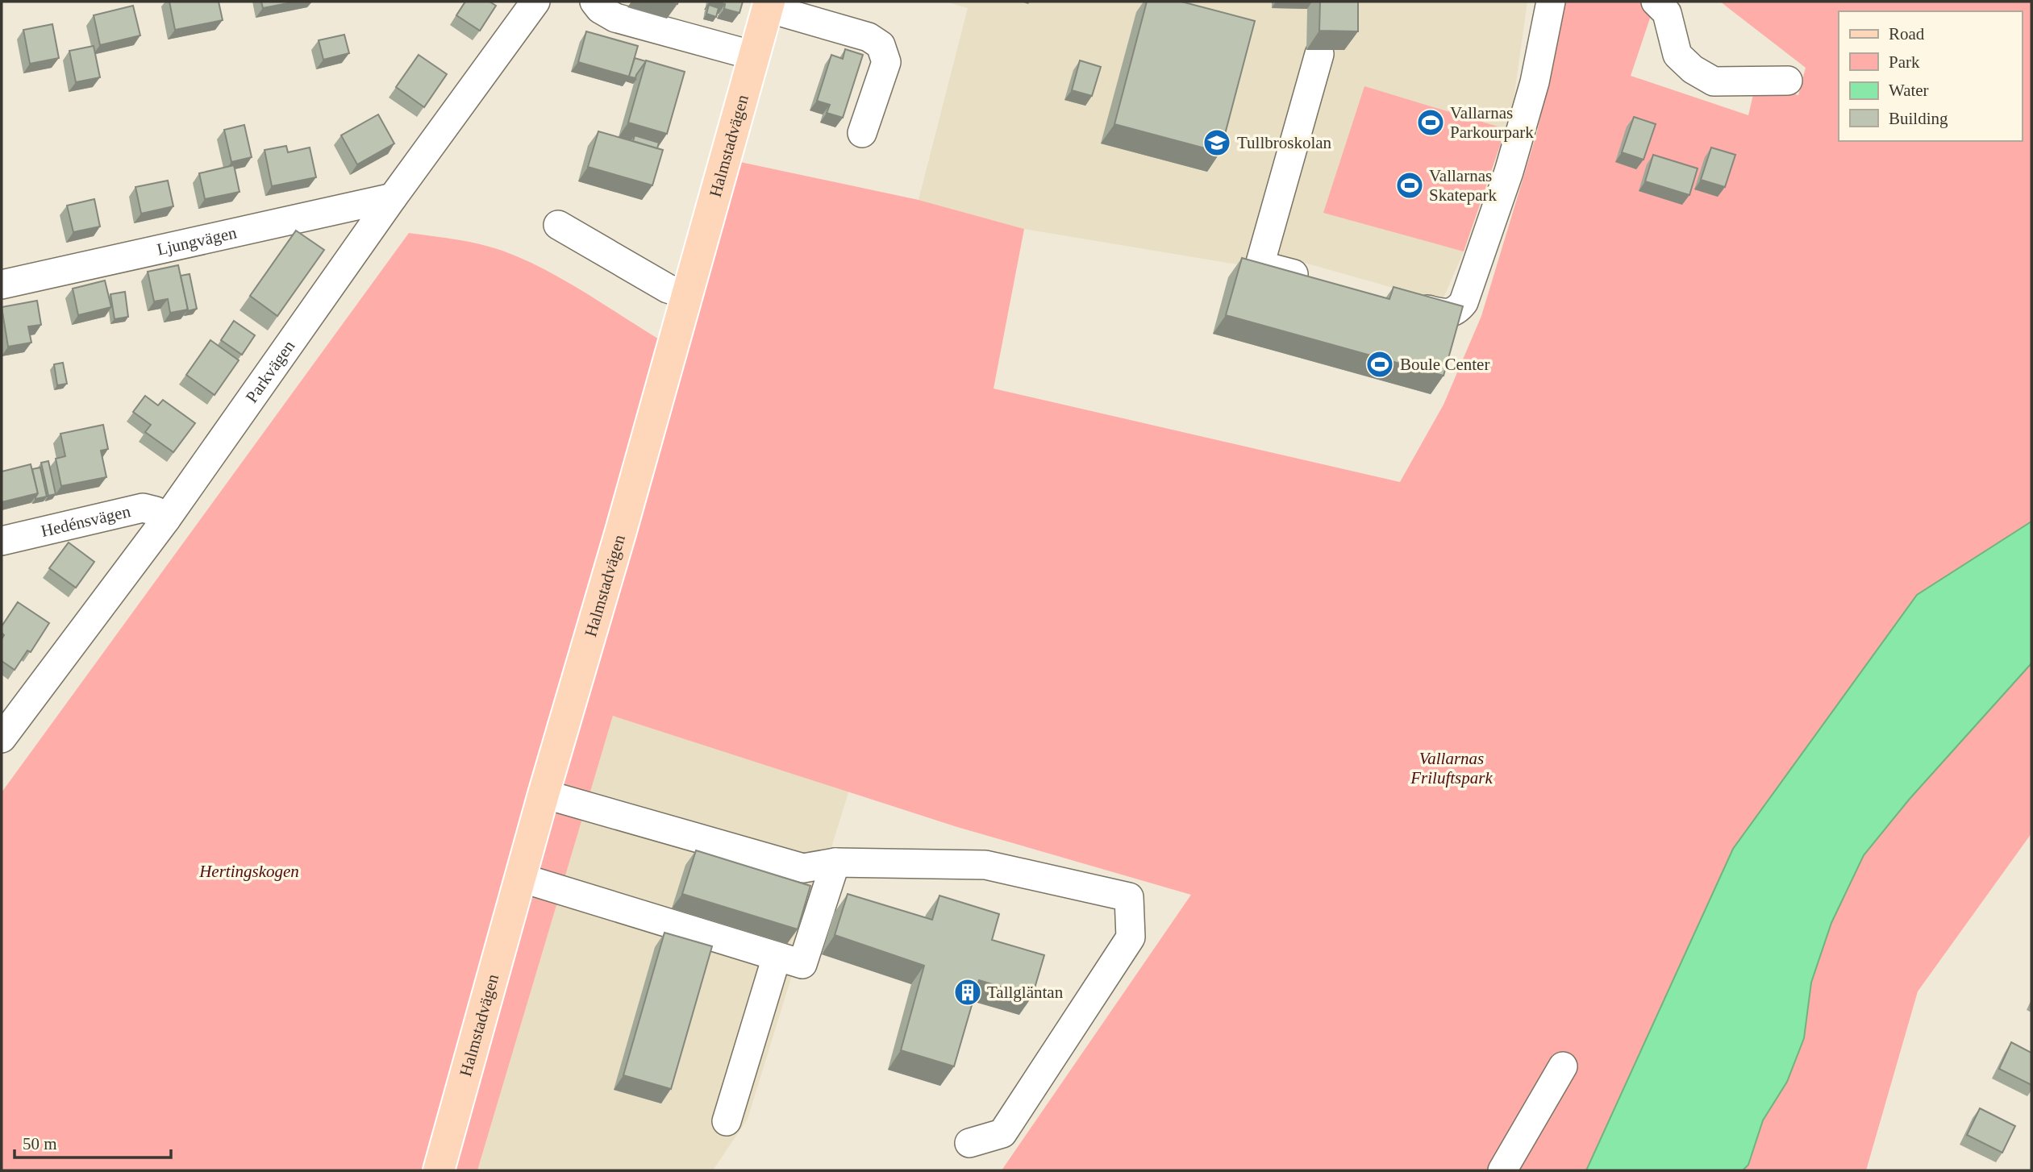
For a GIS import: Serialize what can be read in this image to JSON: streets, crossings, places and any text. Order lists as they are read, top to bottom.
{
  "streets": {
    "main road": ["Halmstadvägen"],
    "street": ["Ljungvägen", "Parkvägen", "Hedénsvägen"]
  },
  "crossings": [
    ["Ljungvägen", "Parkvägen"],
    ["Parkvägen", "Hedénsvägen"]
  ],
  "parks": ["Vallarnas Friluftspark", "Hertingskogen"],
  "places": {
    "sports": ["Vallarnas Parkourpark", "Vallarnas Skatepark", "Boule Center"],
    "school or university": ["Tullbroskolan"],
    "building": ["Tallgläntan"]
  },
  "legend": [
    "Road",
    "Park",
    "Water",
    "Building"
  ],
  "scale_bar": "50 m"
}
